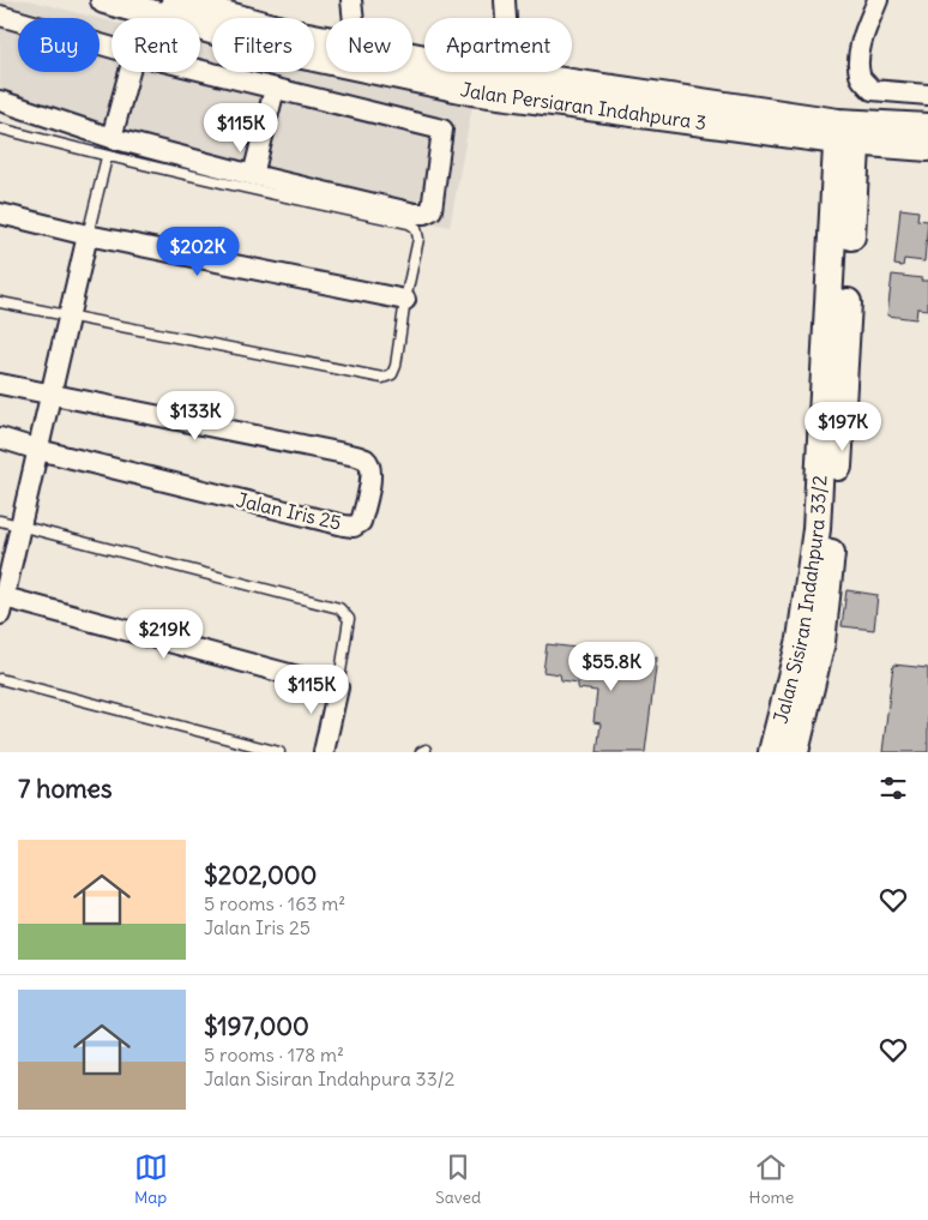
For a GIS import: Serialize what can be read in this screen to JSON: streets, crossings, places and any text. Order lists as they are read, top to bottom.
{
  "streets": {
    "main road": ["Jalan Persiaran Indahpura 3", "Jalan Sisiran Indahpura 33/2"],
    "street": ["Jalan Iris 25"]
  },
  "crossings": [
    ["Jalan Persiaran Indahpura 3", "Jalan Sisiran Indahpura 33/2"]
  ],
  "page": {
    "chip": [
      "Buy",
      "Rent",
      "Filters",
      "New",
      "Apartment"
    ],
    "price": [
      "$115K",
      "$202K",
      "$133K",
      "$197K",
      "$219K",
      "$55.8K",
      "$115K"
    ],
    "heading": "7 homes",
    "list": [
      {
        "name": "$202,000",
        "note": "5 rooms · 163 m² · Jalan Iris 25"
      },
      {
        "name": "$197,000",
        "note": "5 rooms · 178 m² · Jalan Sisiran Indahpura 33/2"
      }
    ],
    "tabs": ["Map", "Saved", "Home"]
  }
}
